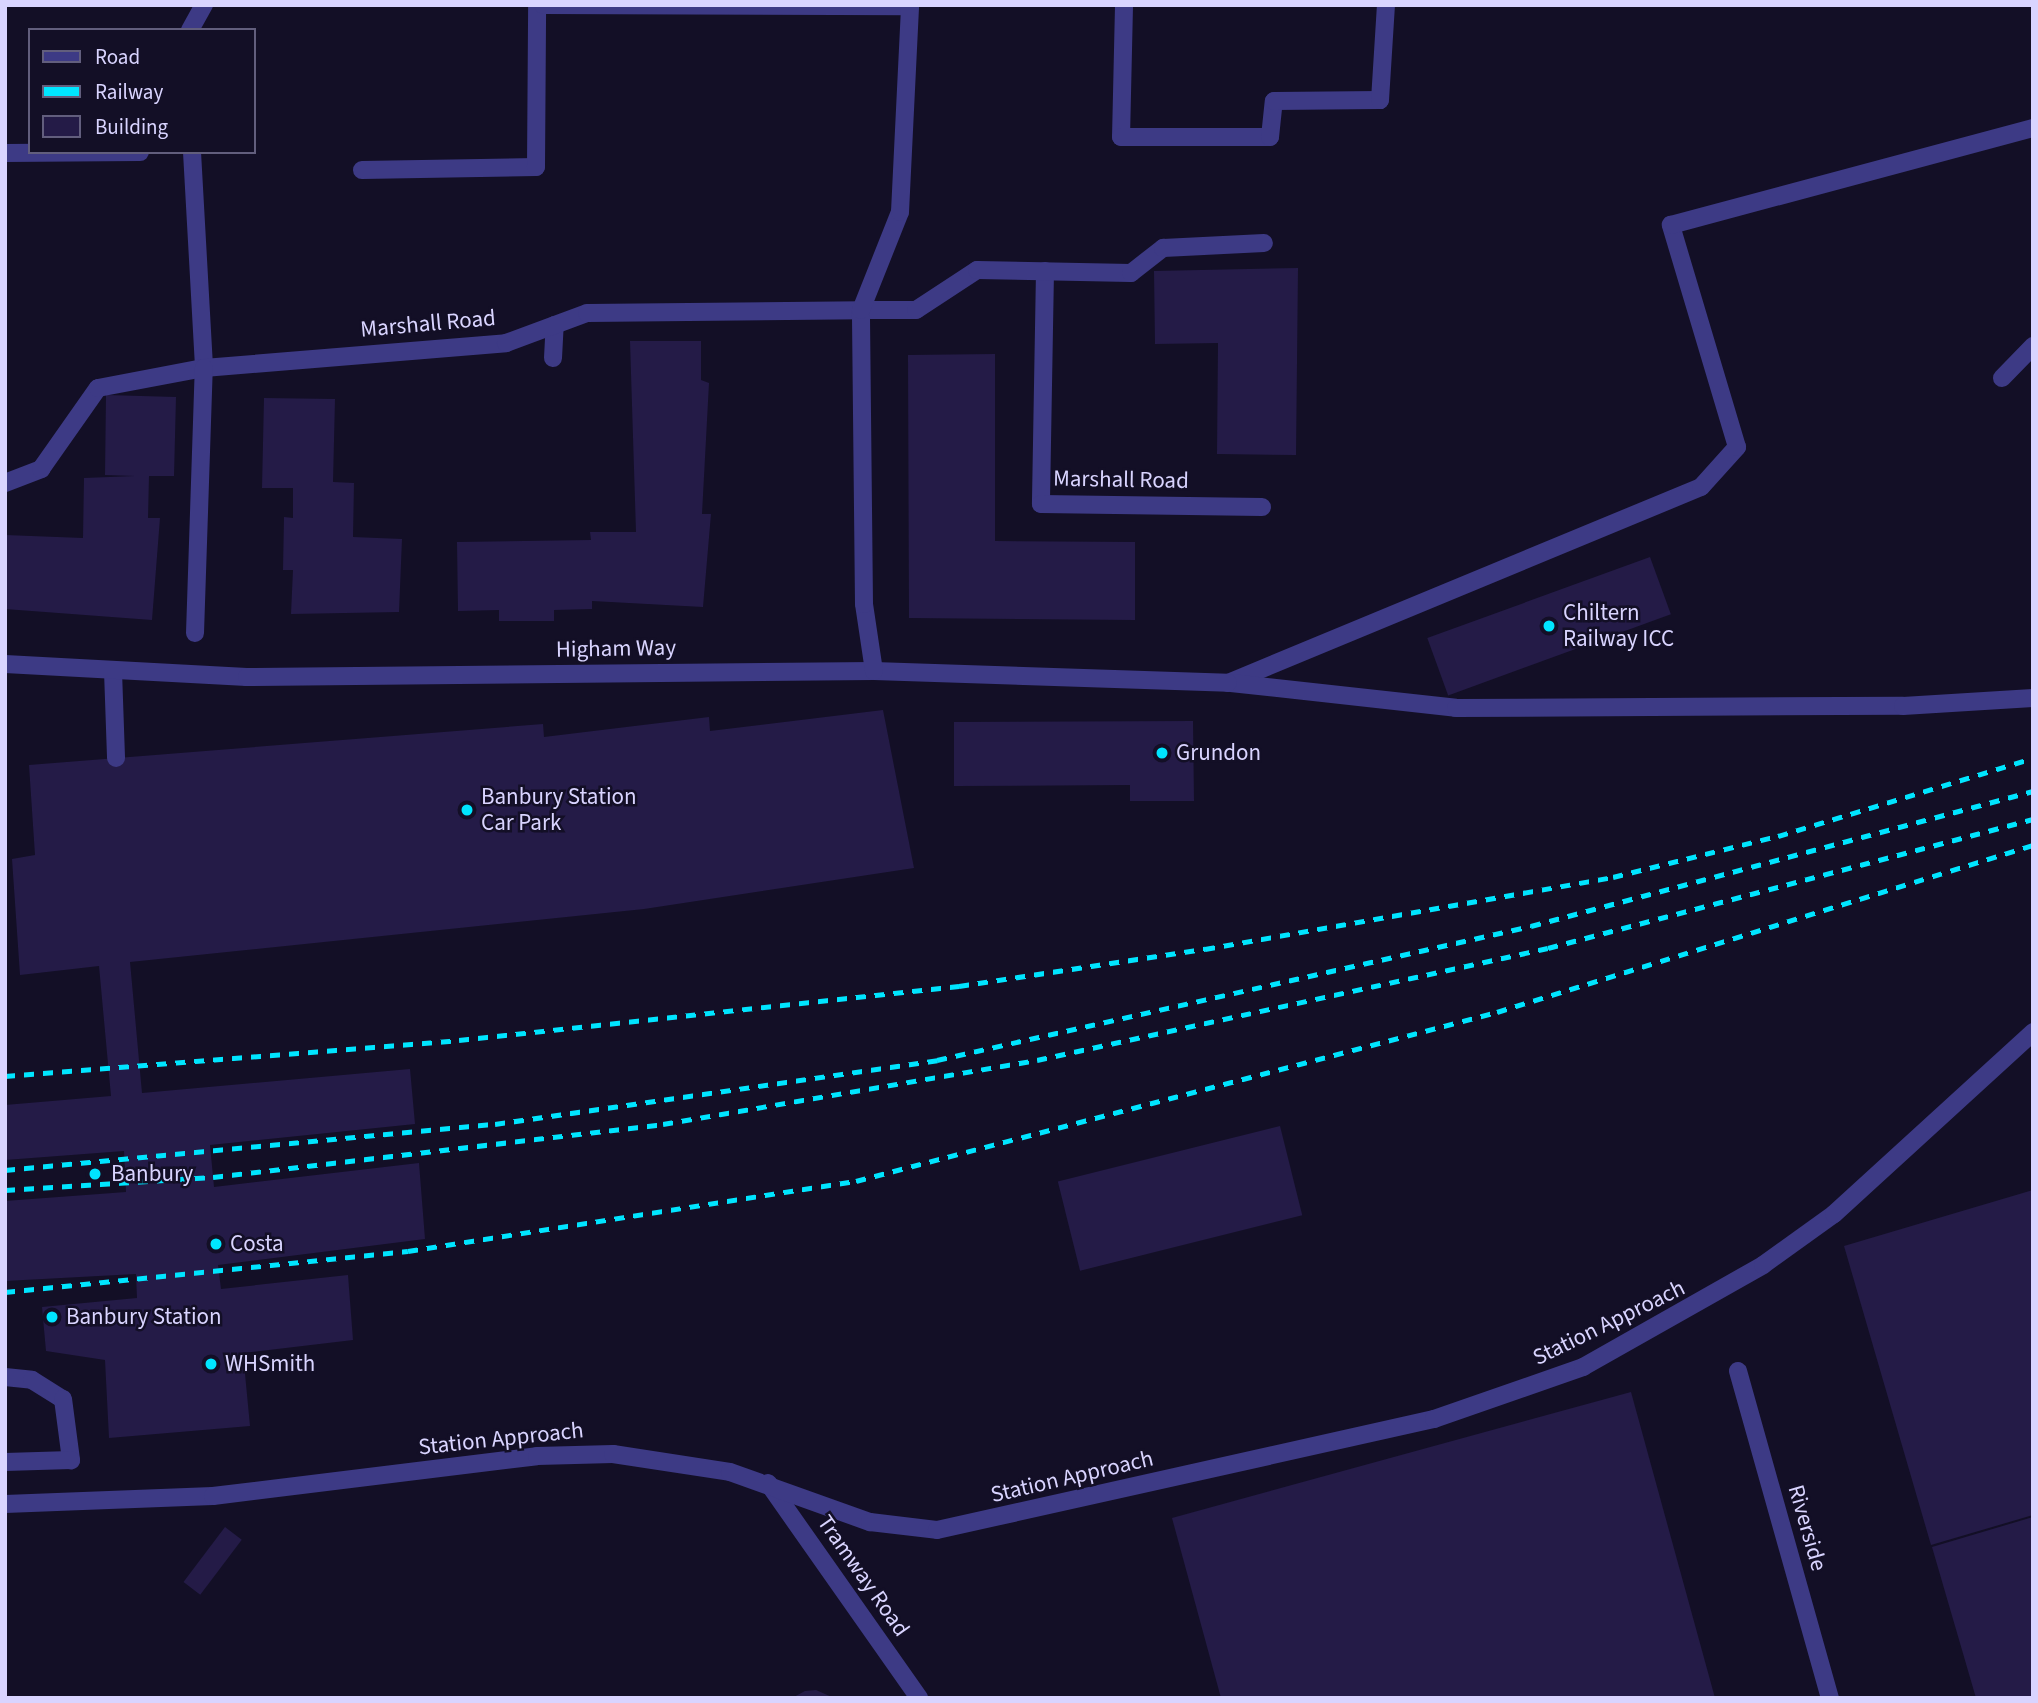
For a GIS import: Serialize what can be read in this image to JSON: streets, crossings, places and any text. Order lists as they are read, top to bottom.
{
  "streets": {
    "street": [
      "Marshall Road",
      "Higham Way",
      "Station Approach",
      "Riverside",
      "Tramway Road"
    ]
  },
  "crossings": [
    ["Station Approach", "Tramway Road"]
  ],
  "places": [
    "Chiltern Railway ICC",
    "Grundon",
    "Banbury Station Car Park",
    "Banbury",
    "Costa",
    "Banbury Station",
    "WHSmith"
  ],
  "legend": ["Road", "Railway", "Building"]
}
